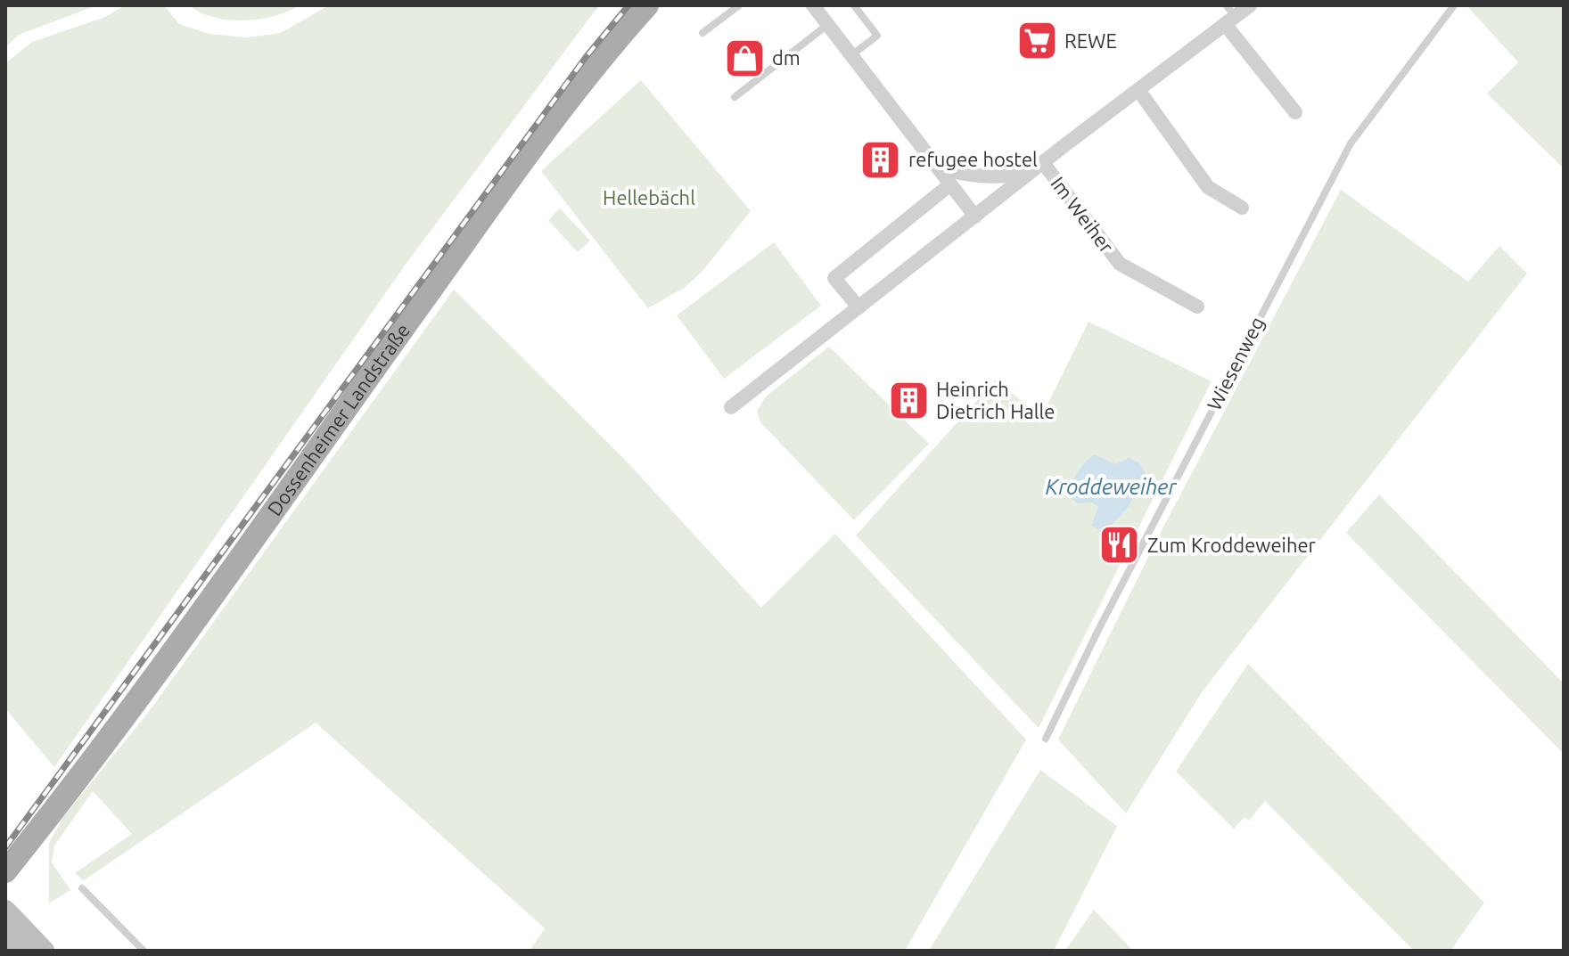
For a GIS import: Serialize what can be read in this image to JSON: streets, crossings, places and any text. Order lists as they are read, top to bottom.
{
  "streets": {
    "main road": ["Dossenheimer Landstraße"],
    "street": ["Im Weiher"],
    "lane": ["Wiesenweg"]
  },
  "water": ["Kroddeweiher"],
  "parks": ["Hellebächl"],
  "places": {
    "supermarket": ["REWE"],
    "shop": ["dm"],
    "building": ["refugee hostel", "Heinrich Dietrich Halle"],
    "restaurant": ["Zum Kroddeweiher"]
  }
}
